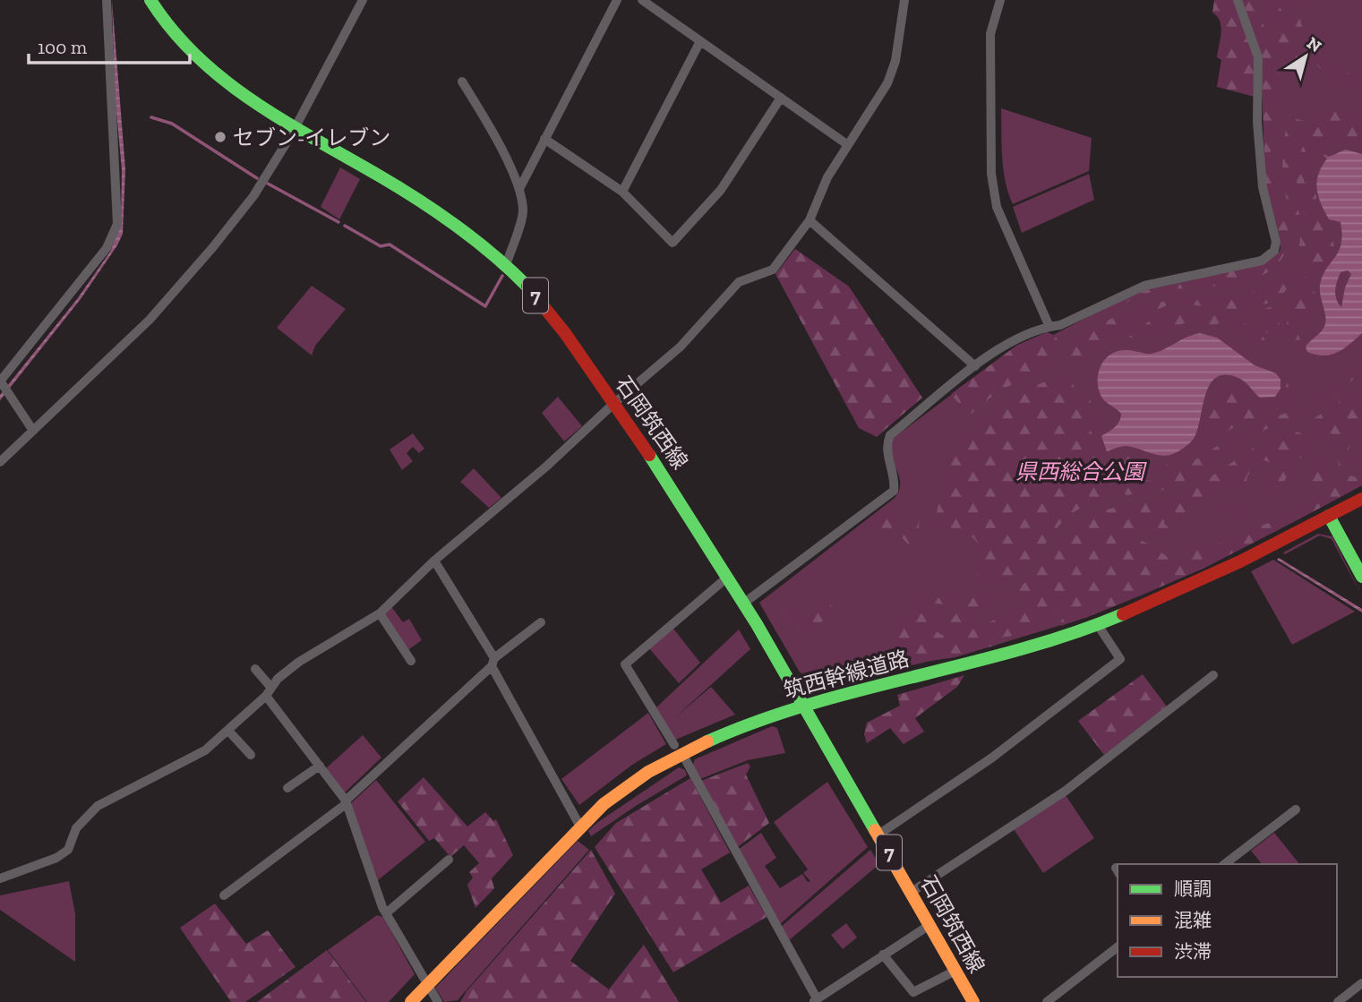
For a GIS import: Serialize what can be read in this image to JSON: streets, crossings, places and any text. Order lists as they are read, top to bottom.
{
  "streets": {
    "main road": ["7", "石岡筑西線", "筑西幹線道路"]
  },
  "crossings": [
    ["石岡筑西線", "筑西幹線道路"]
  ],
  "parks": ["県西総合公園"],
  "places": ["セブン-イレブン"],
  "legend": ["順調", "混雑", "渋滞"],
  "scale_bar": "100 m",
  "north": "top right"
}
